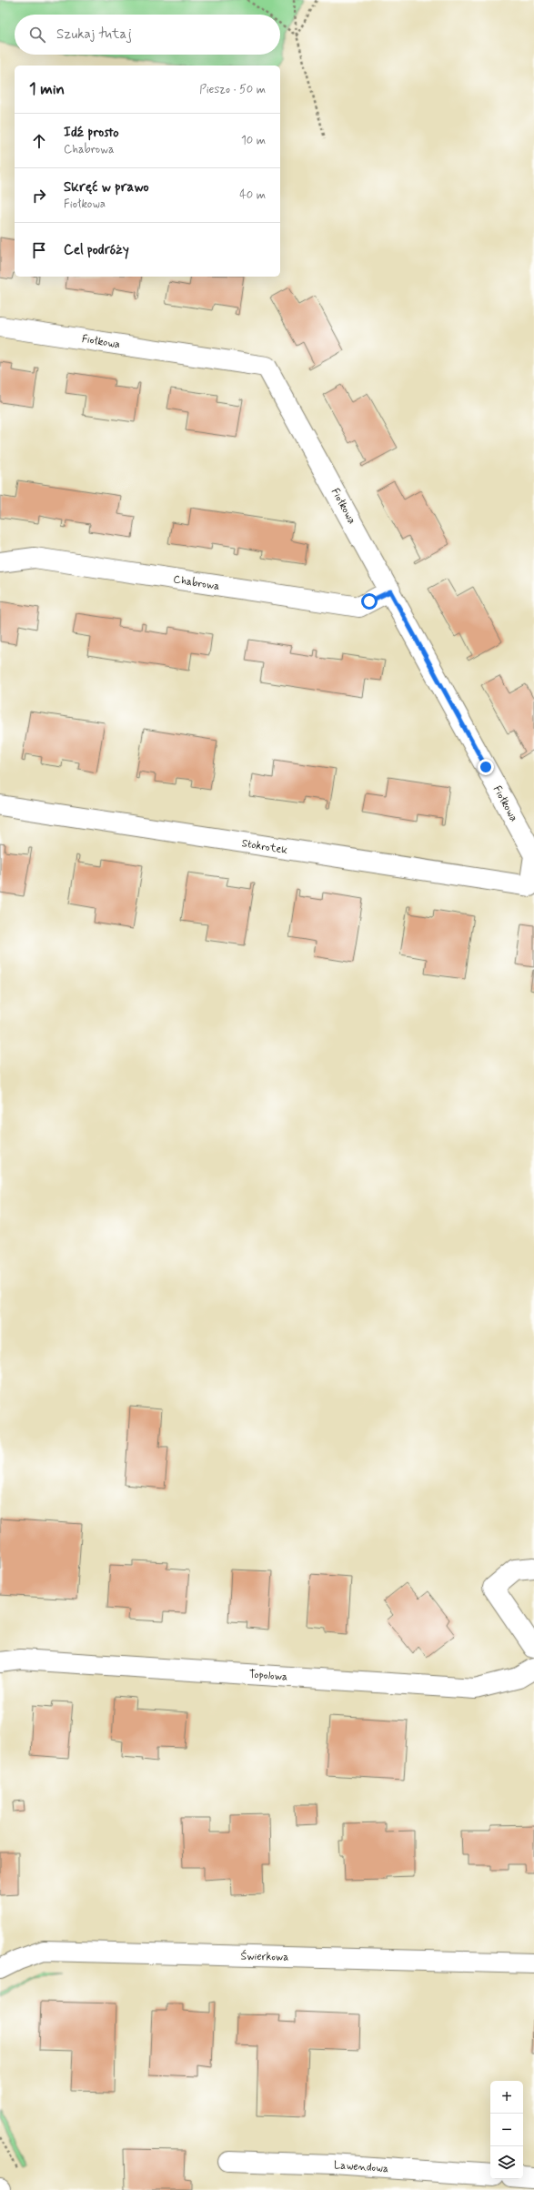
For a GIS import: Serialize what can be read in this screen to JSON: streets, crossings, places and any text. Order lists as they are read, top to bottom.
{
  "streets": {
    "street": [
      "Fiołkowa",
      "Chabrowa",
      "Stokrotek",
      "Topolowa",
      "Świerkowa",
      "Lawendowa"
    ]
  },
  "crossings": [
    ["Fiołkowa", "Chabrowa"],
    ["Fiołkowa", "Stokrotek"]
  ],
  "page": {
    "search": "Szukaj tutaj",
    "heading": ["1 min", "Pieszo · 50 m"],
    "list": [
      ["Idź prosto", "Chabrowa", "10 m"],
      ["Skręć w prawo", "Fiołkowa", "40 m"],
      "Cel podróży"
    ],
    "map_buttons": ["+", "−"]
  }
}
